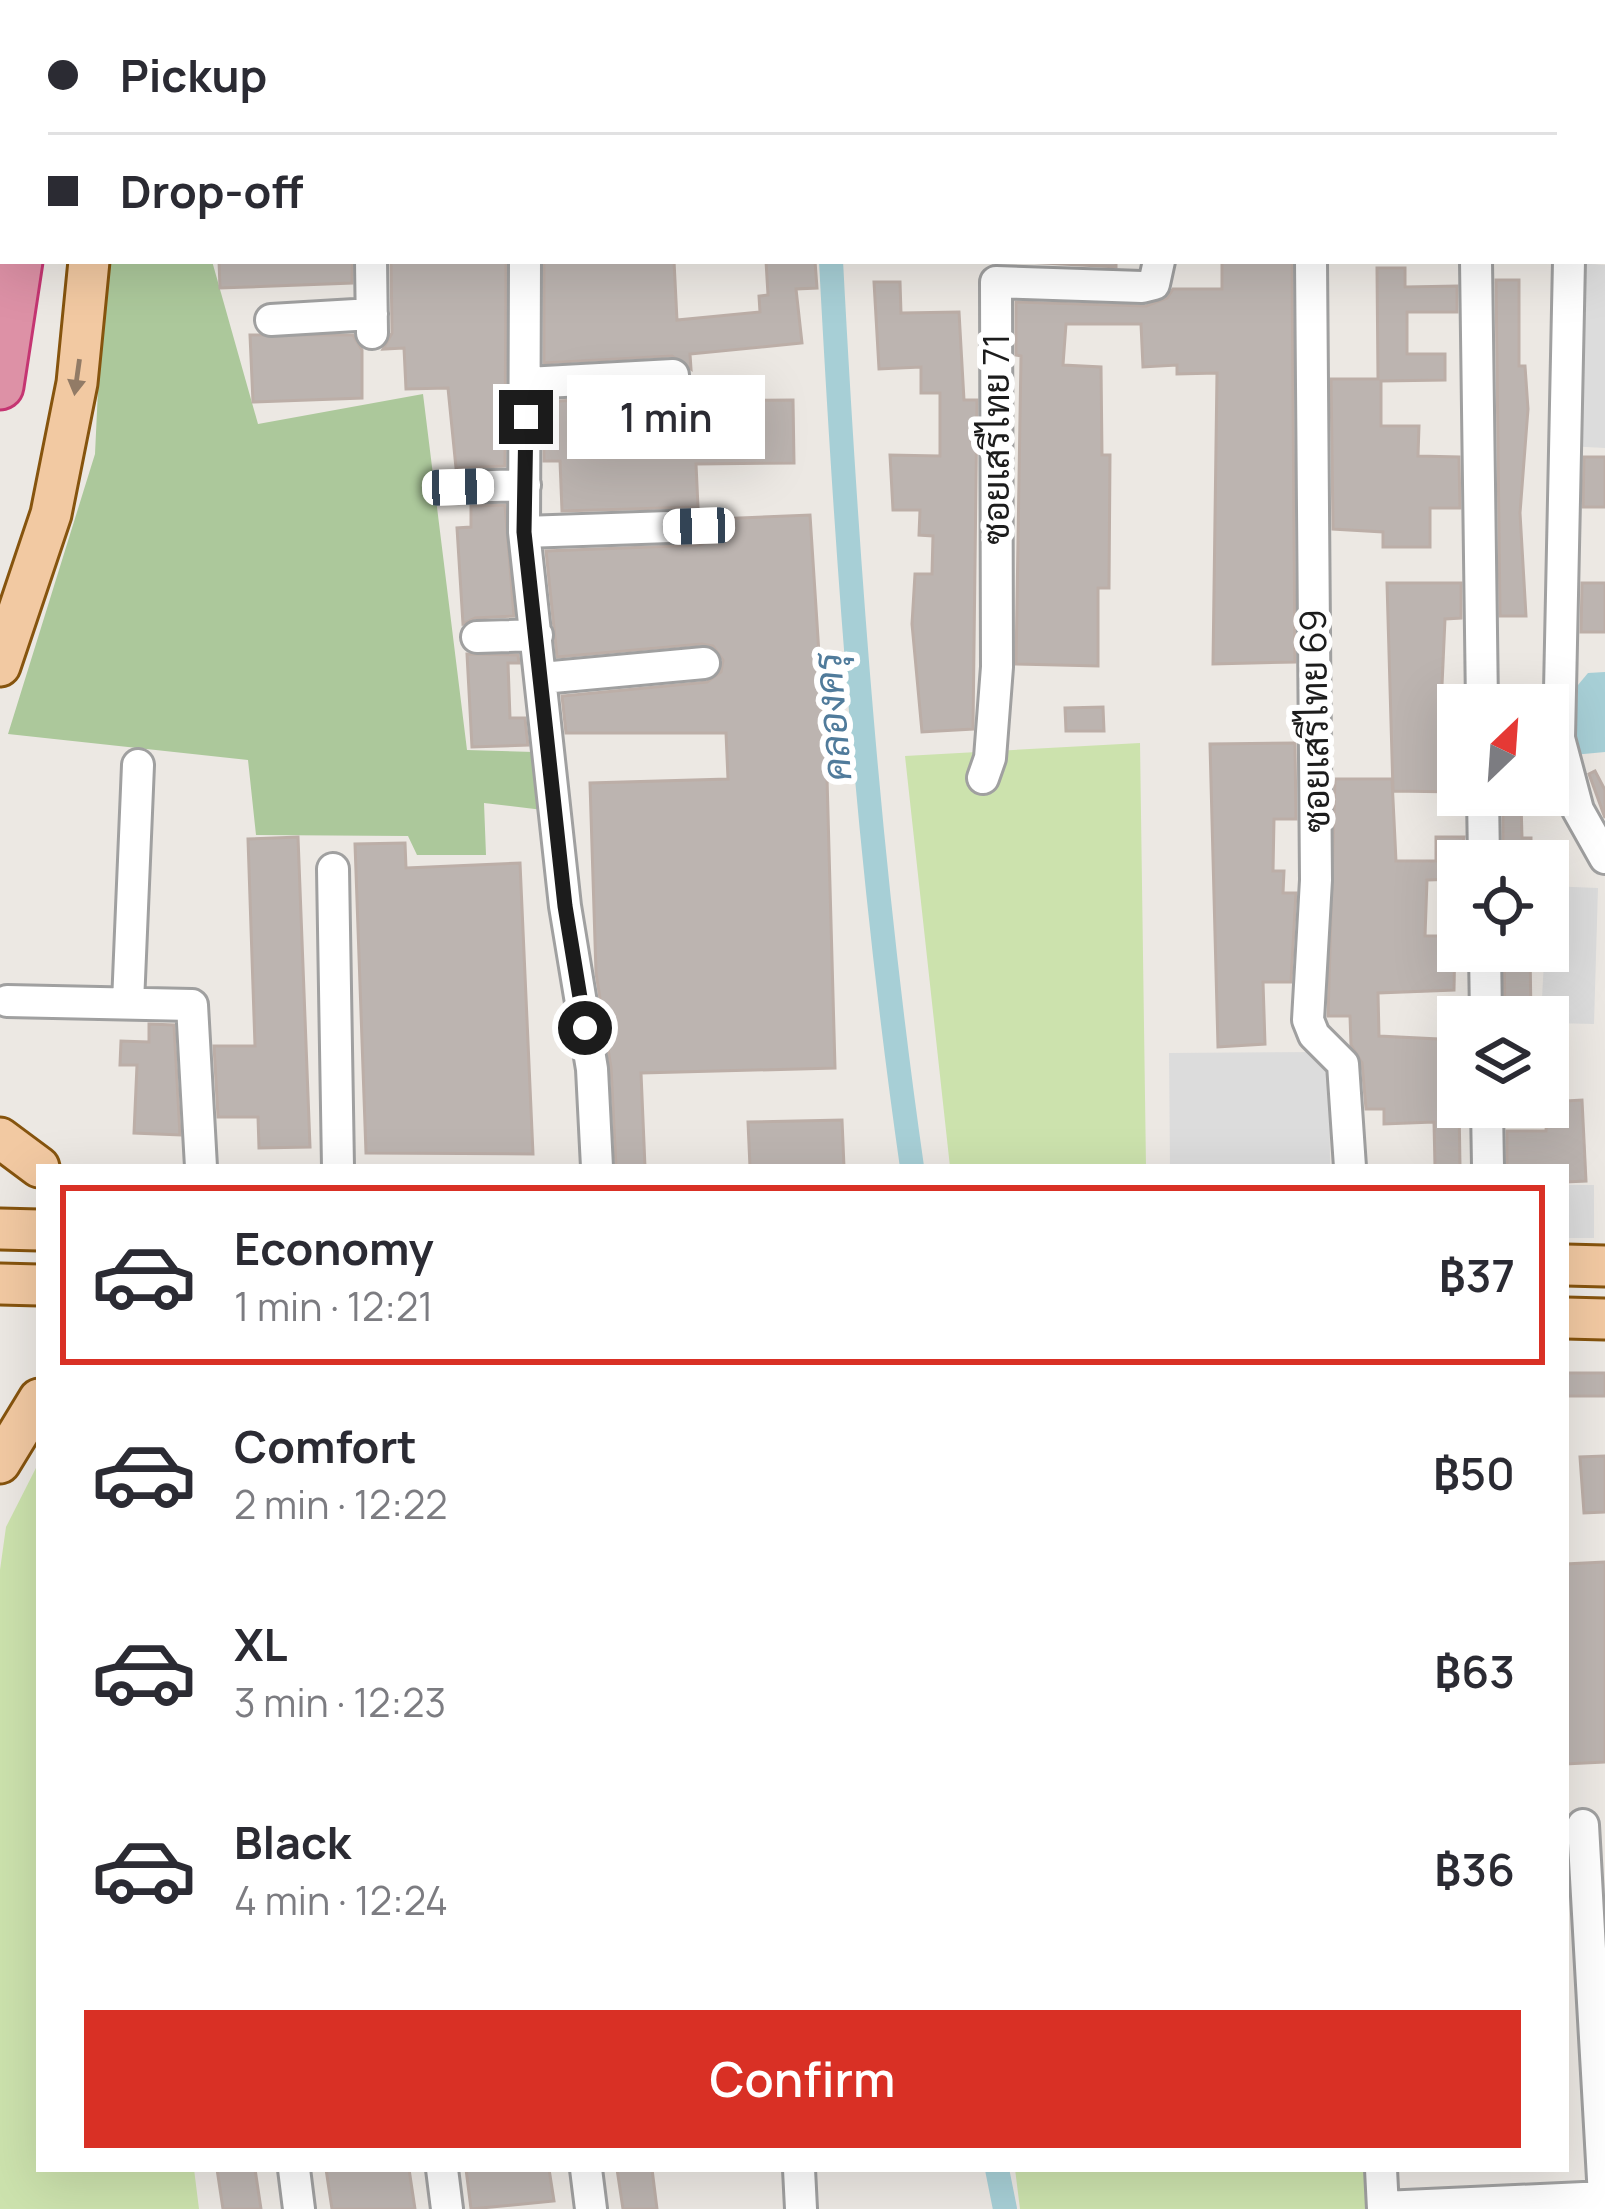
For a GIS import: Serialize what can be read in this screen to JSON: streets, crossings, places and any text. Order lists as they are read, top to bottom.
{
  "streets": {
    "street": ["ซอยเสรีไทย 71", "ซอยเสรีไทย 69"]
  },
  "water": ["คลองครุ"],
  "north": "top right",
  "page": {
    "banner": ["Pickup", "Drop-off"],
    "bubble": "1 min",
    "list": [
      {
        "name": "Economy",
        "note": "1 min · 12:21",
        "value": "฿37"
      },
      {
        "name": "Comfort",
        "note": "2 min · 12:22",
        "value": "฿50"
      },
      {
        "name": "XL",
        "note": "3 min · 12:23",
        "value": "฿63"
      },
      {
        "name": "Black",
        "note": "4 min · 12:24",
        "value": "฿36"
      }
    ],
    "buttons": "Confirm"
  }
}
